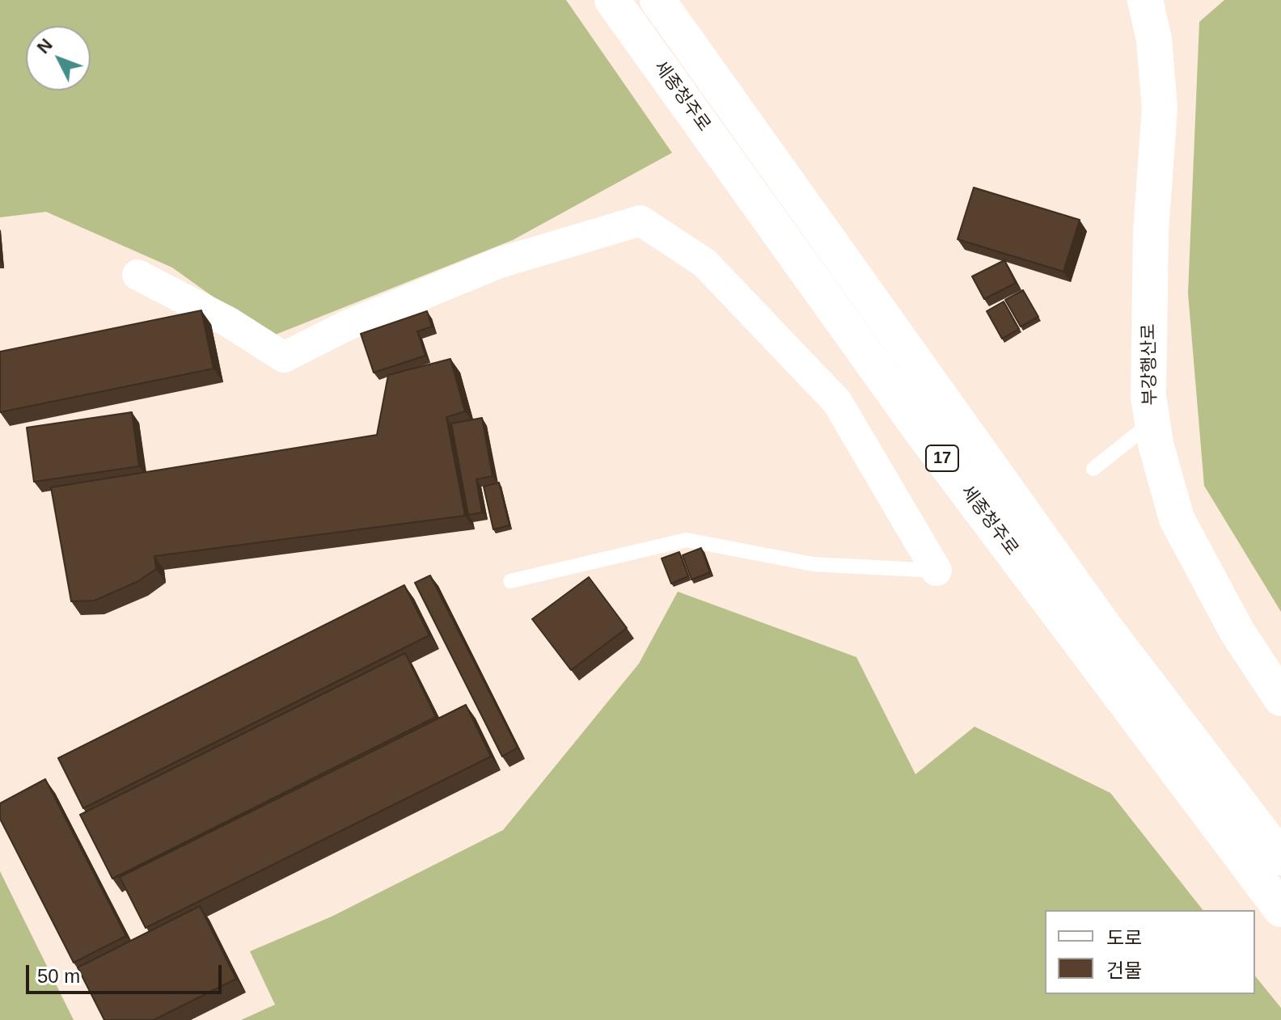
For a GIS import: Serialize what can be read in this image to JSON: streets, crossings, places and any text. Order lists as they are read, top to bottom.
{
  "streets": {
    "main road": ["세종청주로", "부강행산로", "17"]
  },
  "legend": ["도로", "건물"],
  "scale_bar": "50 m",
  "north": "top left"
}
